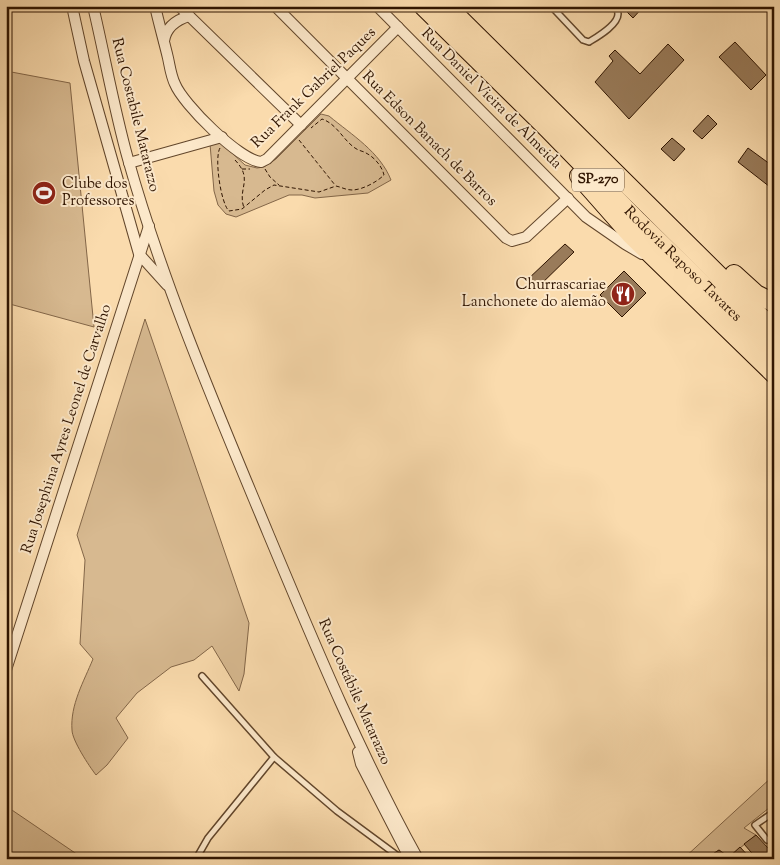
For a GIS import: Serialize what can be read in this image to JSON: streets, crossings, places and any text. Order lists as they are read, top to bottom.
{
  "streets": {
    "highway": ["SP-270", "Rodovia Raposo Tavares"],
    "street": [
      "Rua Frank Gabriel Paques",
      "Rua Daniel Vieira de Almeida",
      "Rua Costabile Matarazzo",
      "Rua Edson Banach de Barros",
      "Rua Josephina Ayres Leonel de Carvalho",
      "Rua Costábile Matarazzo"
    ]
  },
  "crossings": [
    ["Rua Frank Gabriel Paques", "Rua Daniel Vieira de Almeida"],
    ["Rua Frank Gabriel Paques", "Rua Edson Banach de Barros"],
    ["Rua Daniel Vieira de Almeida", "Rua Edson Banach de Barros"],
    ["Rua Costabile Matarazzo", "Rua Josephina Ayres Leonel de Carvalho"],
    ["Rua Costabile Matarazzo", "Rua Costábile Matarazzo"]
  ],
  "places": {
    "sports": ["Clube dos Professores"],
    "restaurant": ["Churrascariae Lanchonete do alemão"]
  }
}
